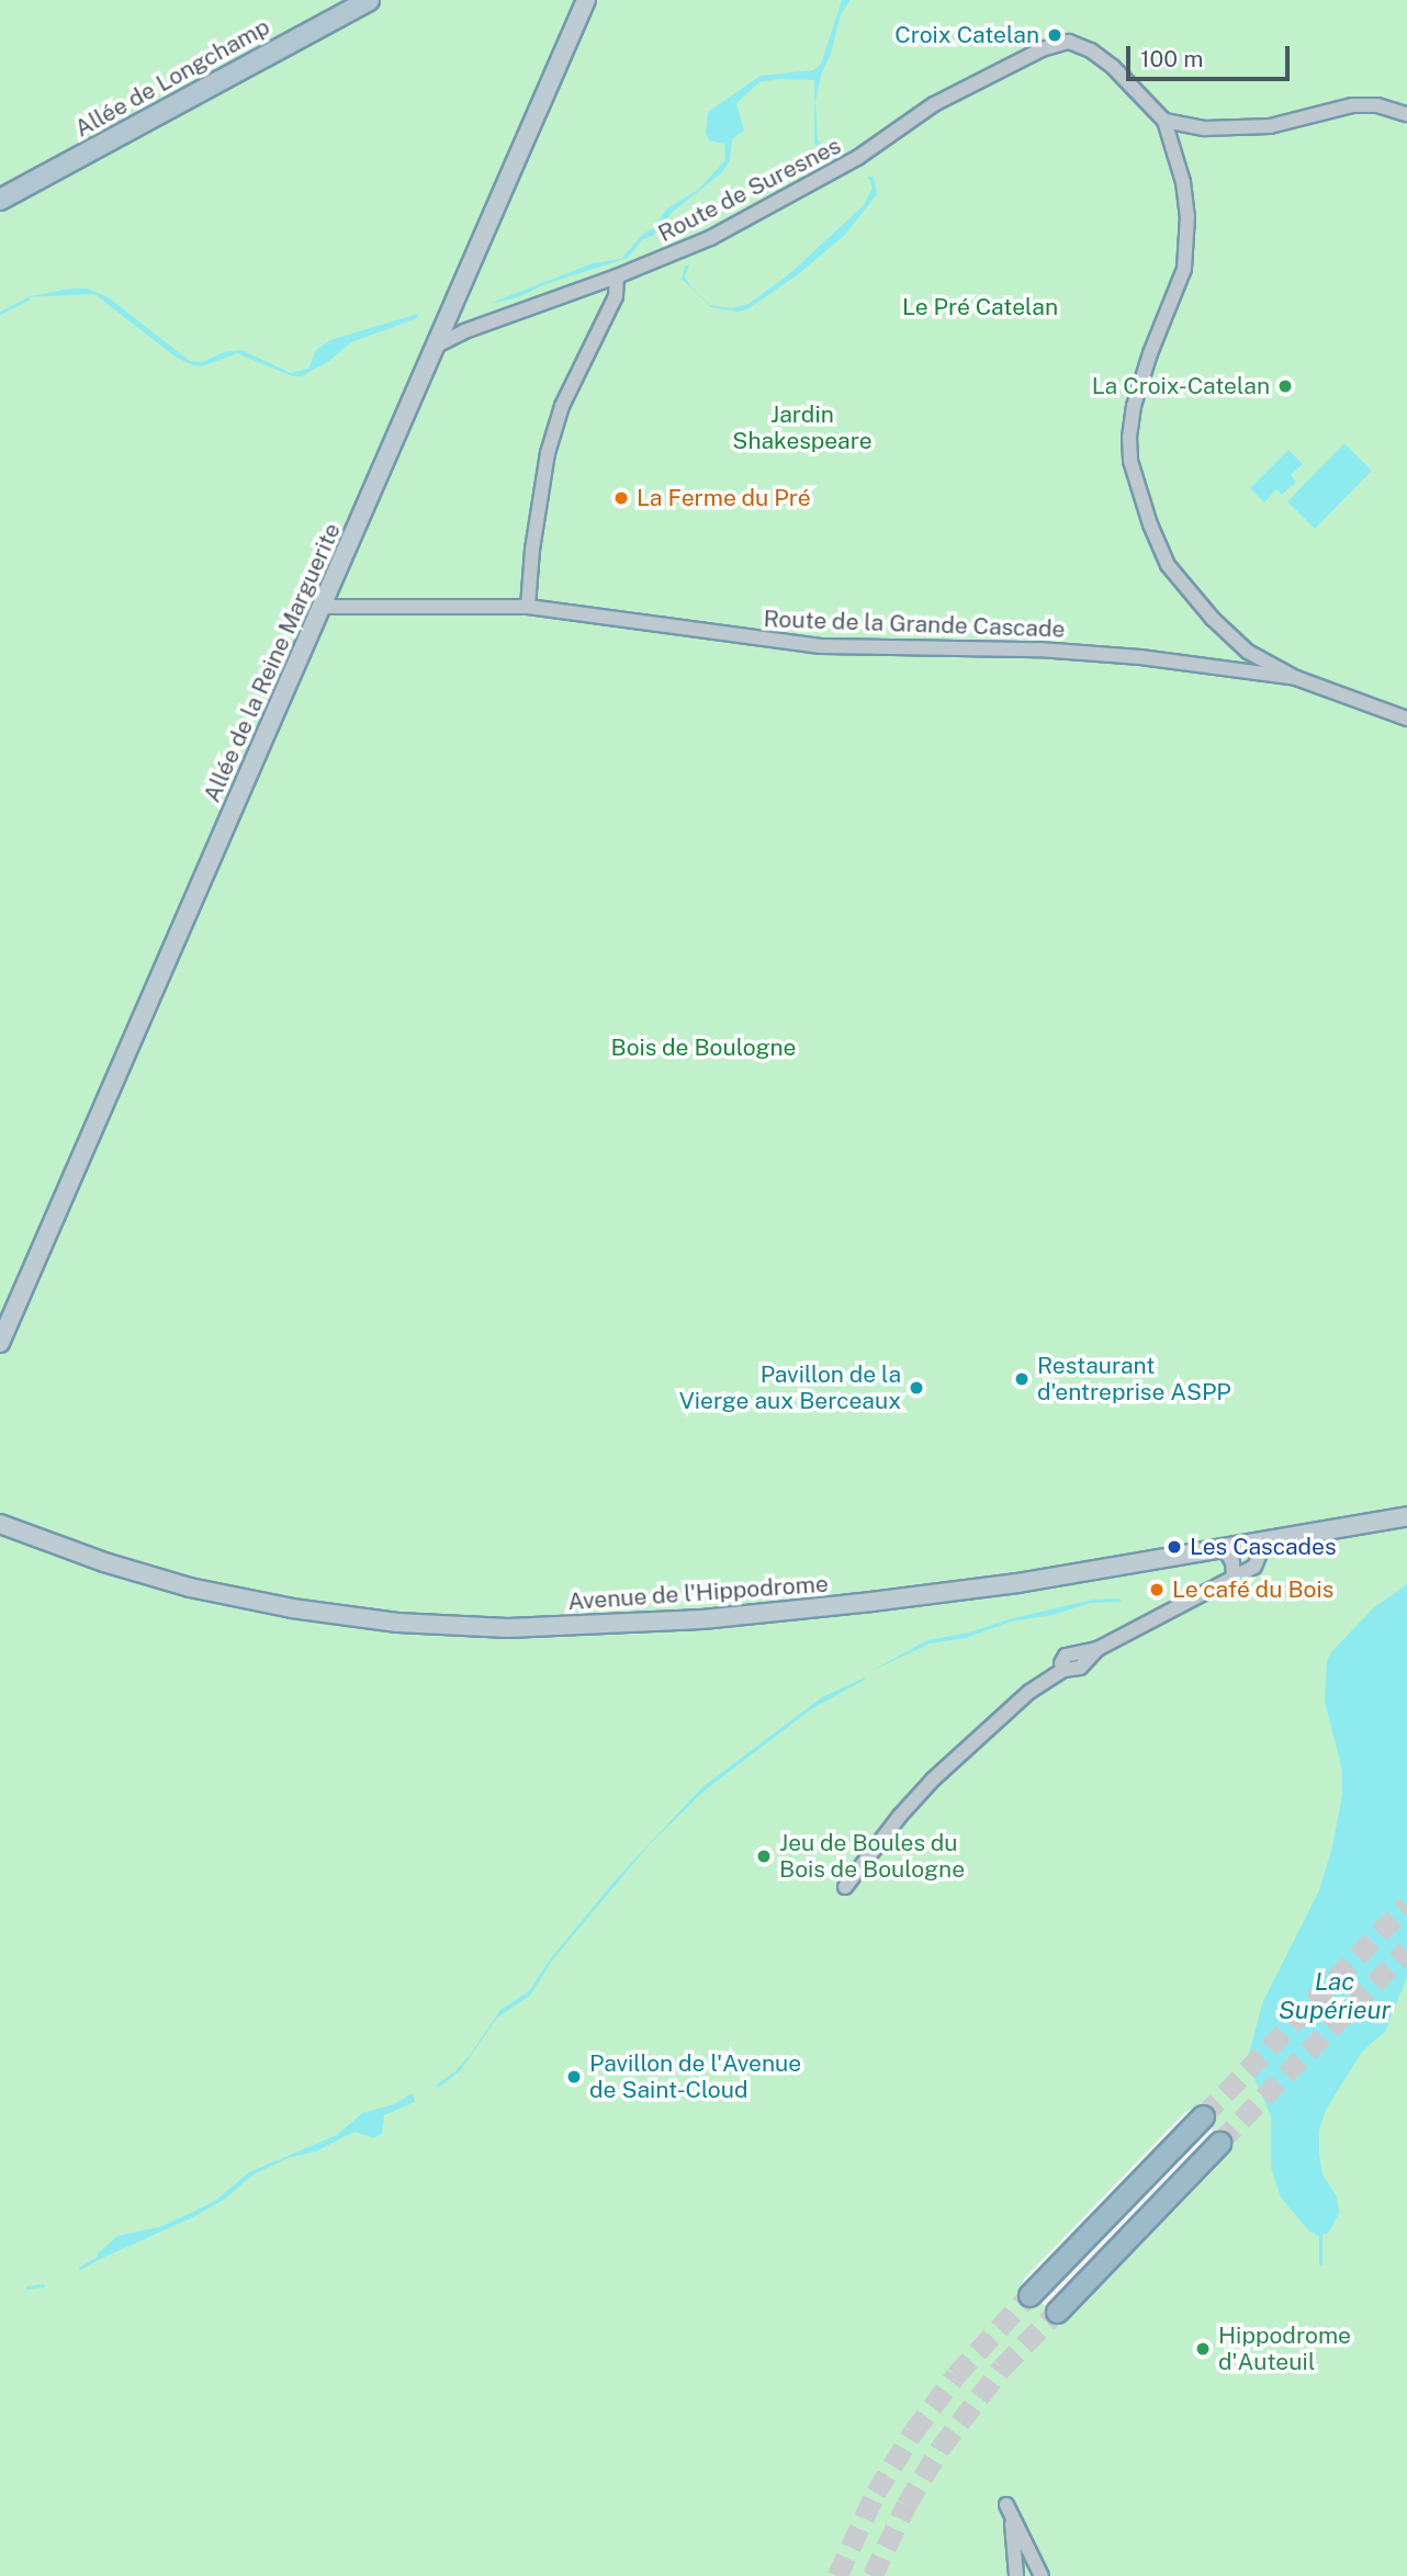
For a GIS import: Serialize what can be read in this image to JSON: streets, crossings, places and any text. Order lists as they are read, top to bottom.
{
  "streets": {
    "main road": ["Allée de Longchamp", "Allée de la Reine Marguerite", "Avenue de l'Hippodrome"],
    "street": ["Route de Suresnes", "Route de la Grande Cascade"]
  },
  "crossings": [
    ["Route de Suresnes", "Allée de la Reine Marguerite"],
    ["Route de la Grande Cascade", "Allée de la Reine Marguerite"]
  ],
  "water": ["Lac Supérieur"],
  "parks": ["Le Pré Catelan", "Jardin Shakespeare", "Bois de Boulogne"],
  "places": [
    "Croix Catelan",
    "La Croix-Catelan",
    "La Ferme du Pré",
    "Restaurant d'entreprise ASPP",
    "Pavillon de la Vierge aux Berceaux",
    "Les Cascades",
    "Le café du Bois",
    "Jeu de Boules du Bois de Boulogne",
    "Pavillon de l'Avenue de Saint-Cloud",
    "Hippodrome d'Auteuil"
  ],
  "scale_bar": "100 m"
}
